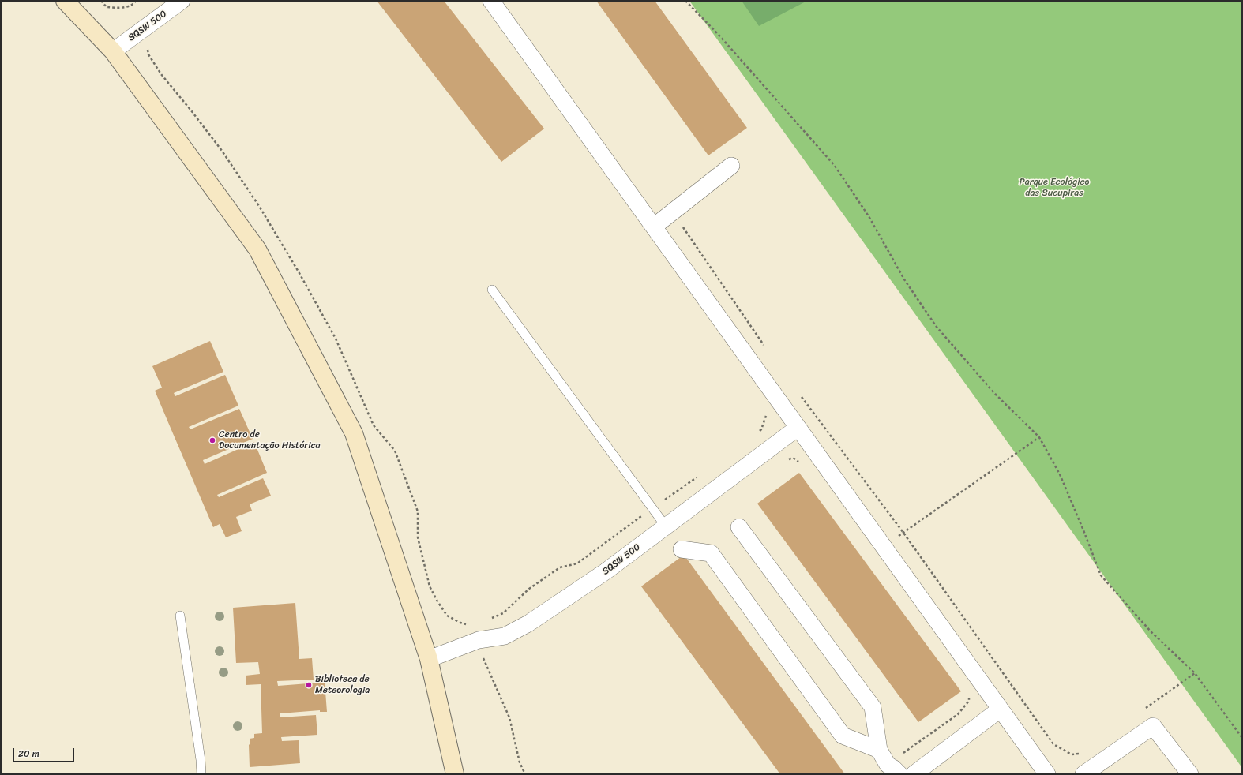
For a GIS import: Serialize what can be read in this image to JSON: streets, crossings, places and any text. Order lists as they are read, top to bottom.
{
  "streets": {
    "street": ["SQSW 500"]
  },
  "parks": ["Parque Ecológico das Sucupiras"],
  "places": ["Centro de Documentação Histórica", "Biblioteca de Meteorologia"],
  "scale_bar": "20 m"
}
